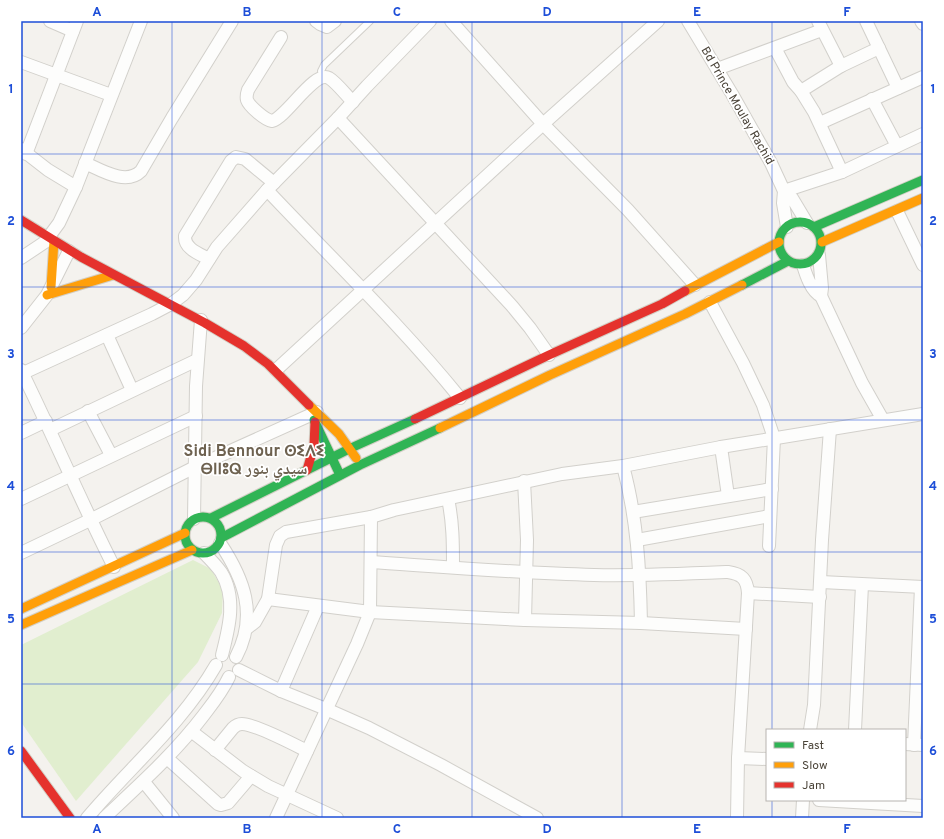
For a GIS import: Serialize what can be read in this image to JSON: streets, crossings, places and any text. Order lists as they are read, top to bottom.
{
  "streets": {
    "street": ["Bd Prince Moulay Rachid"]
  },
  "districts": ["Sidi Bennour ⵙⵉⴷⵉ ⴱⵏⵏⵓⵕ سيدي بنور"],
  "legend": ["Fast", "Slow", "Jam"],
  "grid": {
    "columns": [
      "A",
      "B",
      "C",
      "D",
      "E",
      "F"
    ],
    "rows": [
      "1",
      "2",
      "3",
      "4",
      "5",
      "6"
    ]
  }
}
